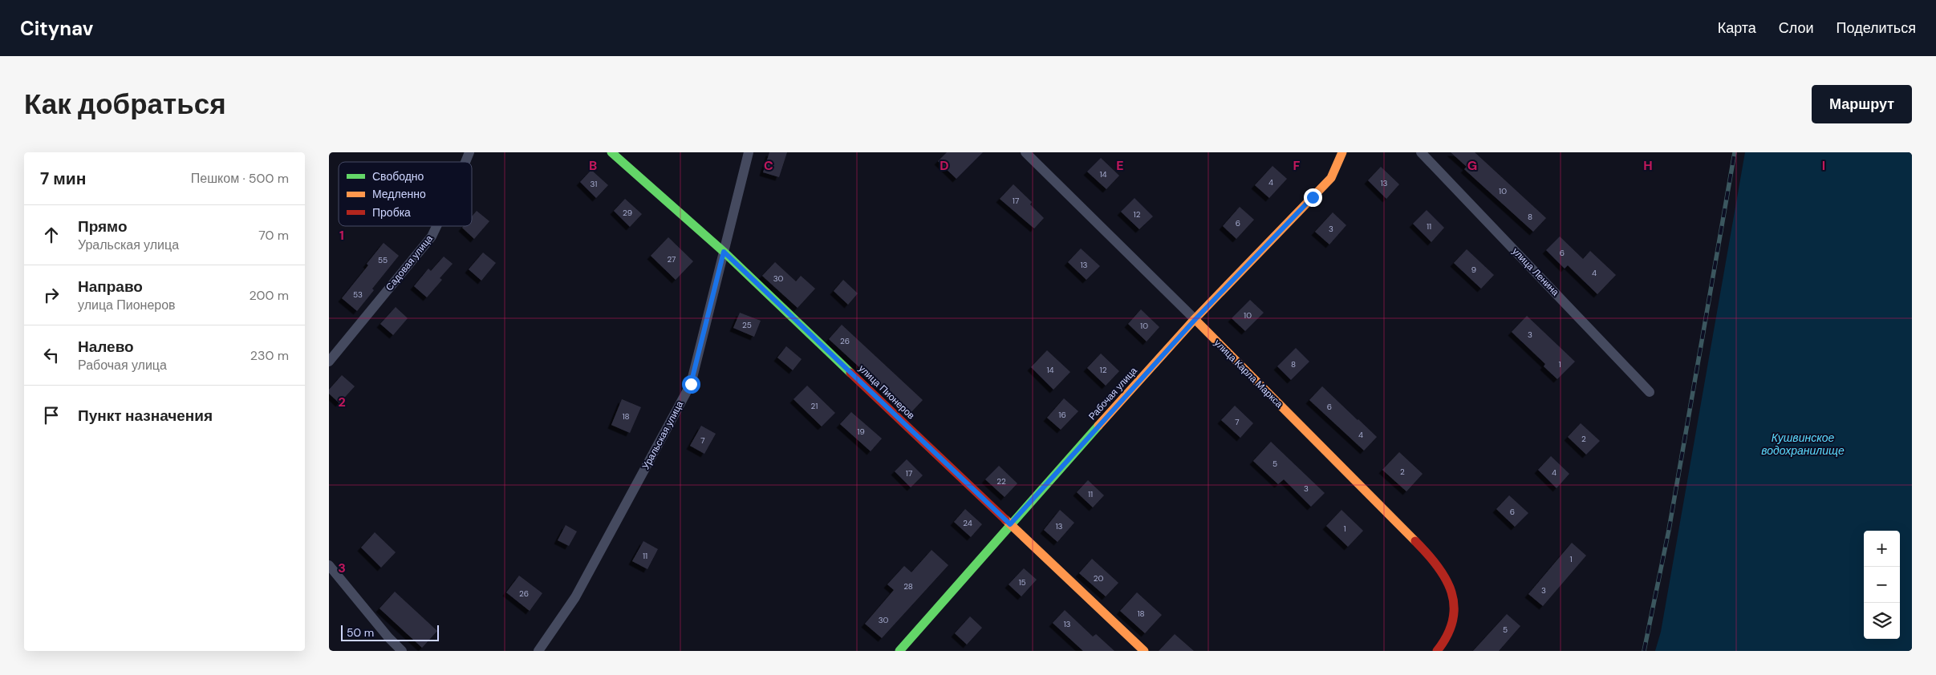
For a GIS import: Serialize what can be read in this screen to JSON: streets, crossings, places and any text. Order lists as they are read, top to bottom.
{
  "streets": {
    "street": [
      "Садовая улица",
      "улица Ленина",
      "улица Карла Маркса",
      "улица Пионеров",
      "Рабочая улица",
      "Уральская улица"
    ]
  },
  "crossings": [
    ["улица Карла Маркса", "Рабочая улица"],
    ["улица Пионеров", "Рабочая улица"],
    ["улица Пионеров", "Уральская улица"]
  ],
  "water": ["Кушвинское водохранилище"],
  "house_numbers": [
    "14",
    "4",
    "13",
    "31",
    "10",
    "17",
    "29",
    "12",
    "8",
    "6",
    "11",
    "3",
    "6",
    "27",
    "55",
    "13",
    "9",
    "4",
    "30",
    "53",
    "10",
    "25",
    "10",
    "3",
    "26",
    "8",
    "1",
    "14",
    "12",
    "21",
    "6",
    "16",
    "18",
    "7",
    "19",
    "4",
    "2",
    "7",
    "5",
    "2",
    "4",
    "17",
    "22",
    "3",
    "11",
    "6",
    "24",
    "13",
    "1",
    "11",
    "1",
    "20",
    "15",
    "28",
    "3",
    "26",
    "18",
    "30",
    "13",
    "5"
  ],
  "legend": ["Свободно", "Медленно", "Пробка"],
  "scale_bar": "50 m",
  "page": {
    "header": "Citynav",
    "nav": ["Карта", "Слои", "Поделиться"],
    "buttons": "Маршрут",
    "title": "Как добраться",
    "heading": ["7 мин", "Пешком · 500 m"],
    "list": [
      ["Прямо", "Уральская улица", "70 m"],
      ["Направо", "улица Пионеров", "200 m"],
      ["Налево", "Рабочая улица", "230 m"],
      "Пункт назначения"
    ],
    "map_buttons": ["+", "−"],
    "scale": "50 m"
  },
  "grid": {
    "columns": [
      "B",
      "C",
      "D",
      "E",
      "F",
      "G",
      "H",
      "I"
    ],
    "rows": ["1", "2", "3"]
  }
}
